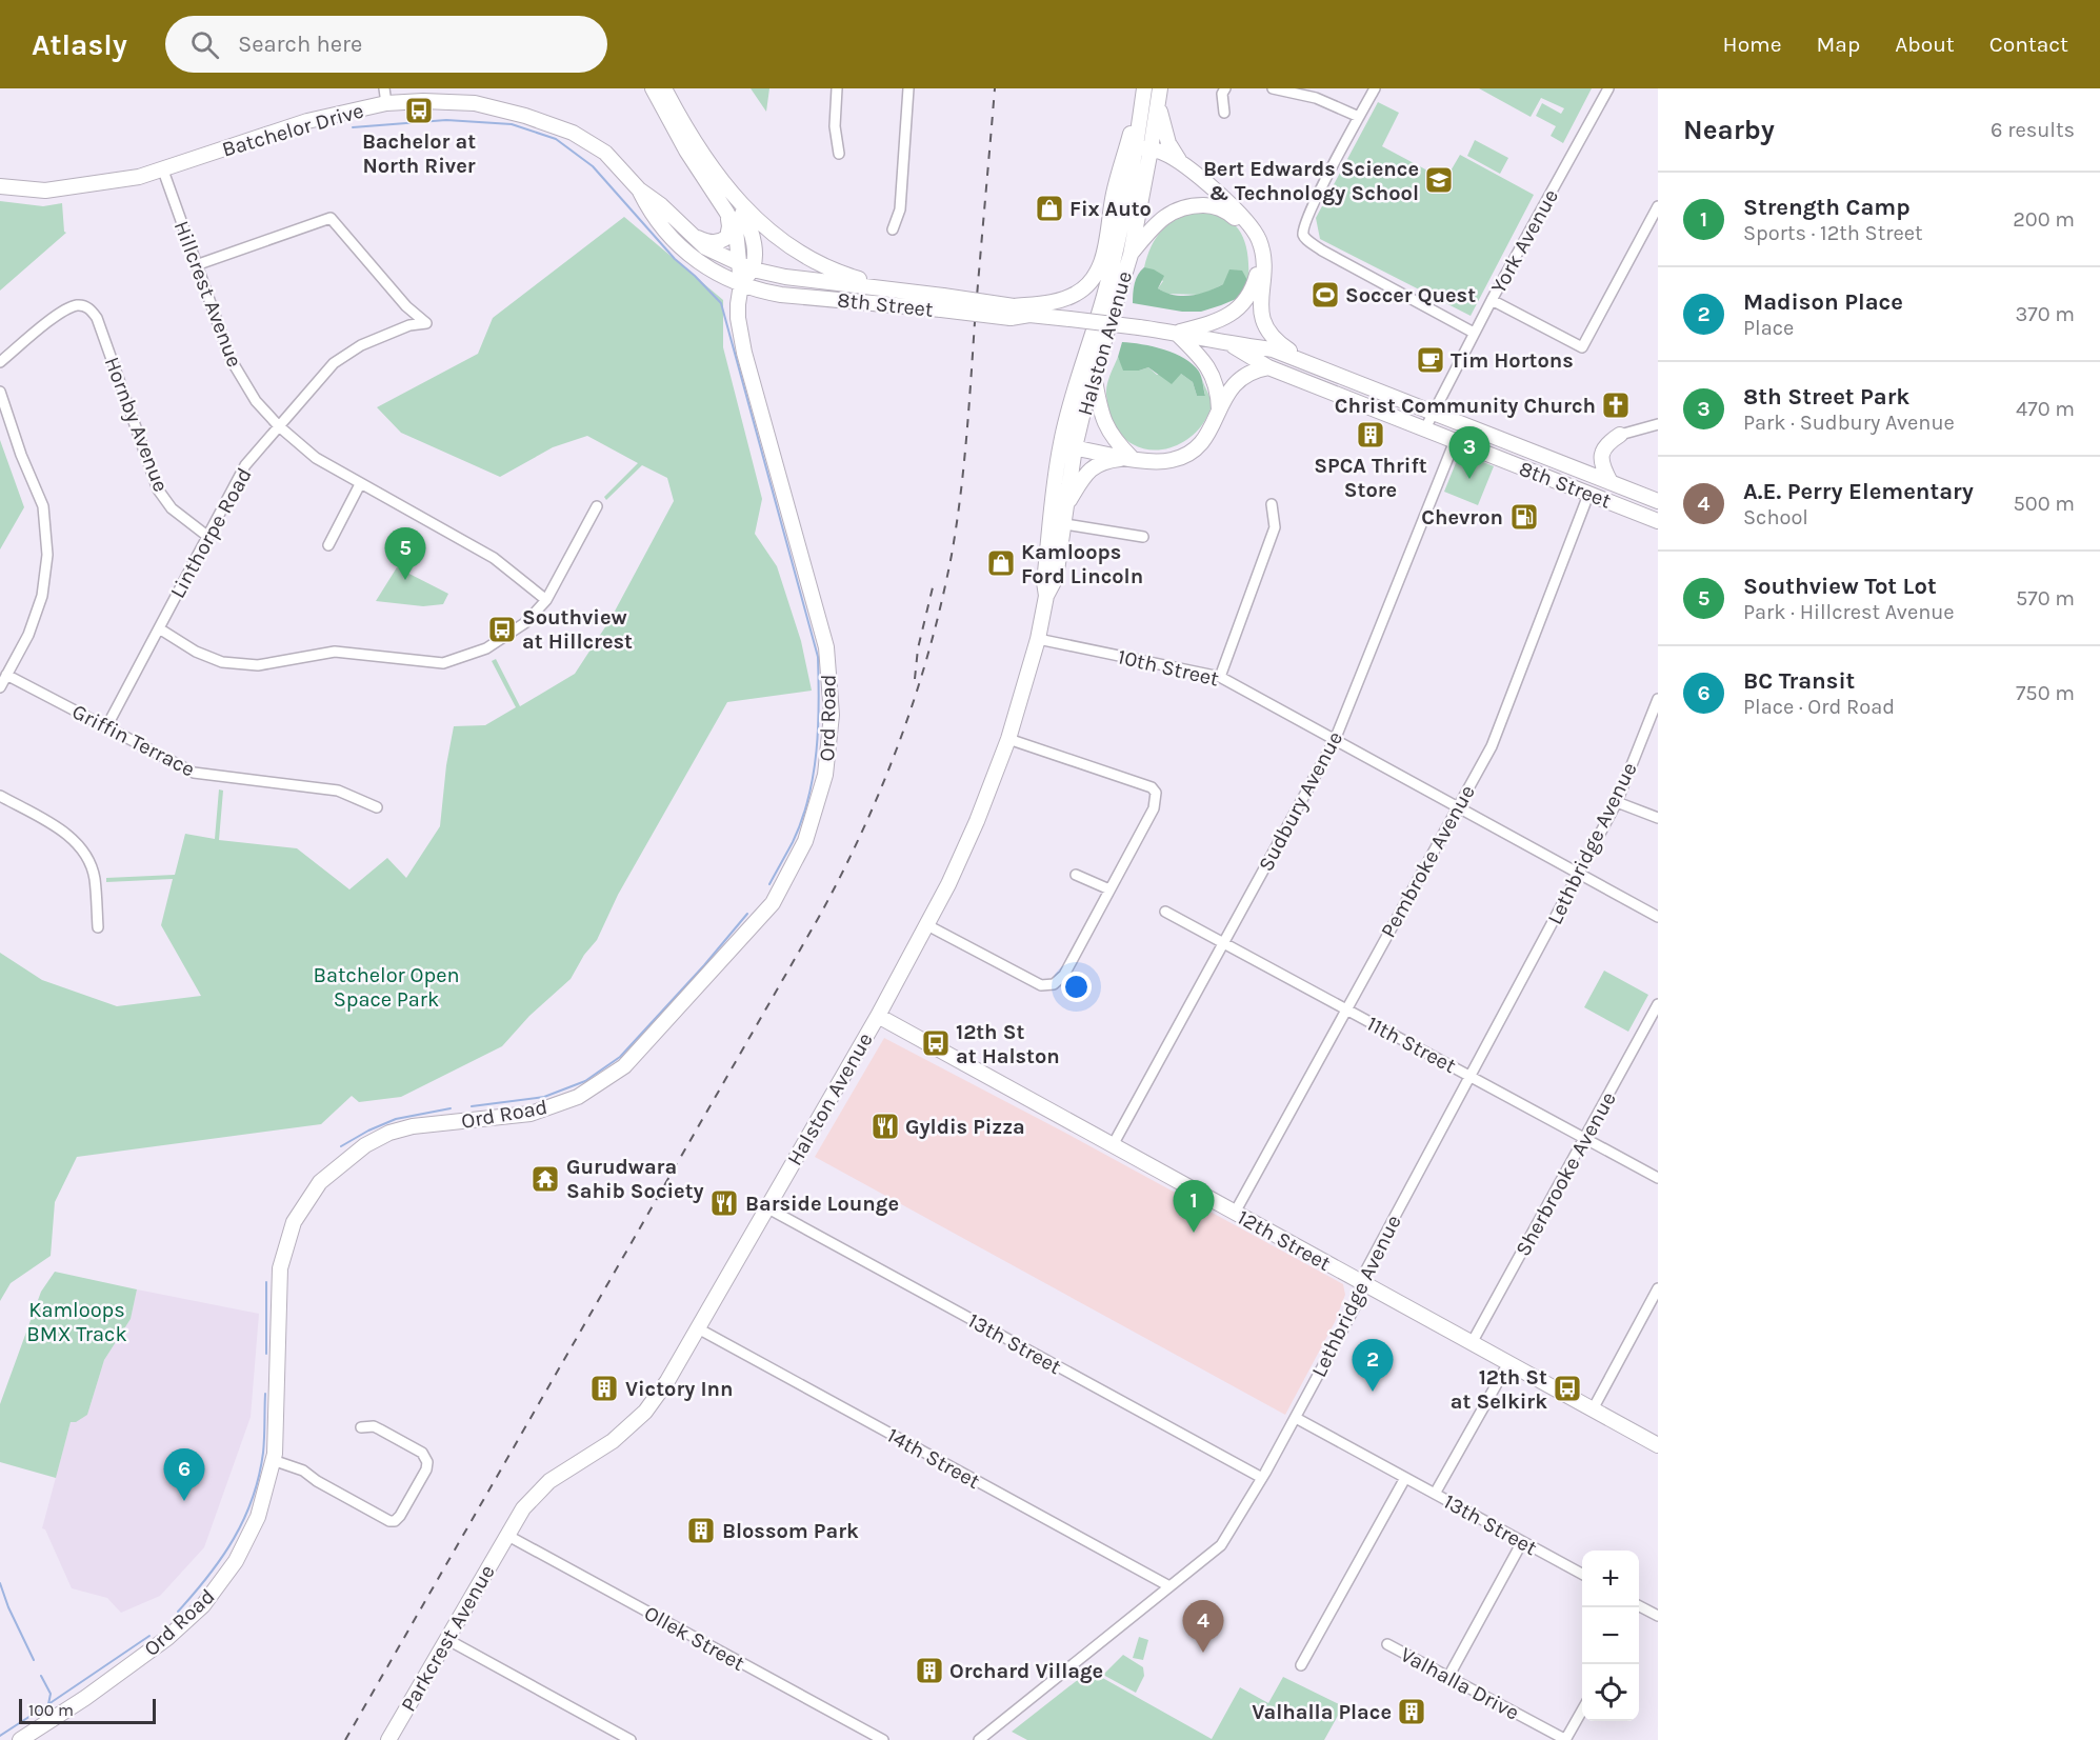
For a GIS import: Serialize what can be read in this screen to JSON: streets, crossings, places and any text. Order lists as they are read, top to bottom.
{
  "streets": {
    "main road": [
      "Batchelor Drive",
      "8th Street",
      "Halston Avenue",
      "Ord Road",
      "12th Street",
      "Parkcrest Avenue"
    ],
    "street": [
      "York Avenue",
      "Hillcrest Avenue",
      "Hornby Avenue",
      "Linthorpe Road",
      "10th Street",
      "Griffin Terrace",
      "Sudbury Avenue",
      "Lethbridge Avenue",
      "Pembroke Avenue",
      "11th Street",
      "Sherbrooke Avenue",
      "13th Street",
      "14th Street",
      "Ollek Street",
      "Valhalla Drive"
    ]
  },
  "crossings": [
    ["Batchelor Drive", "Hillcrest Avenue"],
    ["Batchelor Drive", "8th Street"],
    ["Batchelor Drive", "Ord Road"],
    ["York Avenue", "8th Street"],
    ["Hillcrest Avenue", "Linthorpe Road"],
    ["8th Street", "Ord Road"],
    ["8th Street", "Sudbury Avenue"],
    ["8th Street", "Pembroke Avenue"],
    ["Halston Avenue", "10th Street"],
    ["Halston Avenue", "12th Street"],
    ["Halston Avenue", "13th Street"],
    ["Halston Avenue", "14th Street"],
    ["Halston Avenue", "Parkcrest Avenue"],
    ["Halston Avenue", "Ollek Street"],
    ["Hornby Avenue", "Linthorpe Road"],
    ["Linthorpe Road", "Griffin Terrace"],
    ["10th Street", "Sudbury Avenue"],
    ["10th Street", "Lethbridge Avenue"],
    ["10th Street", "Pembroke Avenue"],
    ["Sudbury Avenue", "11th Street"],
    ["Sudbury Avenue", "12th Street"],
    ["Lethbridge Avenue", "11th Street"],
    ["Lethbridge Avenue", "12th Street"],
    ["Lethbridge Avenue", "13th Street"],
    ["Lethbridge Avenue", "14th Street"],
    ["Pembroke Avenue", "11th Street"],
    ["Pembroke Avenue", "12th Street"],
    ["11th Street", "Sherbrooke Avenue"],
    ["Sherbrooke Avenue", "12th Street"],
    ["Parkcrest Avenue", "Ollek Street"]
  ],
  "parks": ["Batchelor Open Space Park", "Kamloops BMX Track"],
  "places": {
    "bus stop": [
      "Bachelor at North River",
      "Southview at Hillcrest",
      "12th St at Halston",
      "12th St at Selkirk"
    ],
    "school or university": ["Bert Edwards Science & Technology School"],
    "shop": ["Fix Auto", "Kamloops Ford Lincoln"],
    "sports": ["Soccer Quest"],
    "cafe": ["Tim Hortons"],
    "church": ["Christ Community Church"],
    "building": [
      "SPCA Thrift Store",
      "Victory Inn",
      "Blossom Park",
      "Orchard Village",
      "Valhalla Place"
    ],
    "fuel station": ["Chevron"],
    "restaurant": ["Gyldis Pizza", "Barside Lounge"],
    "temple": ["Gurudwara Sahib Society"]
  },
  "scale_bar": "100 m",
  "page": {
    "header": "Atlasly",
    "search": "Search here",
    "nav": [
      "Home",
      "Map",
      "About",
      "Contact"
    ],
    "heading": ["Nearby", "6 results"],
    "list": [
      {
        "mark": "1",
        "name": "Strength Camp",
        "note": "Sports · 12th Street",
        "value": "200 m"
      },
      {
        "mark": "2",
        "name": "Madison Place",
        "note": "Place",
        "value": "370 m"
      },
      {
        "mark": "3",
        "name": "8th Street Park",
        "note": "Park · Sudbury Avenue",
        "value": "470 m"
      },
      {
        "mark": "4",
        "name": "A.E. Perry Elementary",
        "note": "School",
        "value": "500 m"
      },
      {
        "mark": "5",
        "name": "Southview Tot Lot",
        "note": "Park · Hillcrest Avenue",
        "value": "570 m"
      },
      {
        "mark": "6",
        "name": "BC Transit",
        "note": "Place · Ord Road",
        "value": "750 m"
      }
    ],
    "pins": [
      "3",
      "5",
      "1",
      "2",
      "6",
      "4"
    ],
    "map_buttons": ["+", "−"],
    "scale": "100 m"
  }
}
